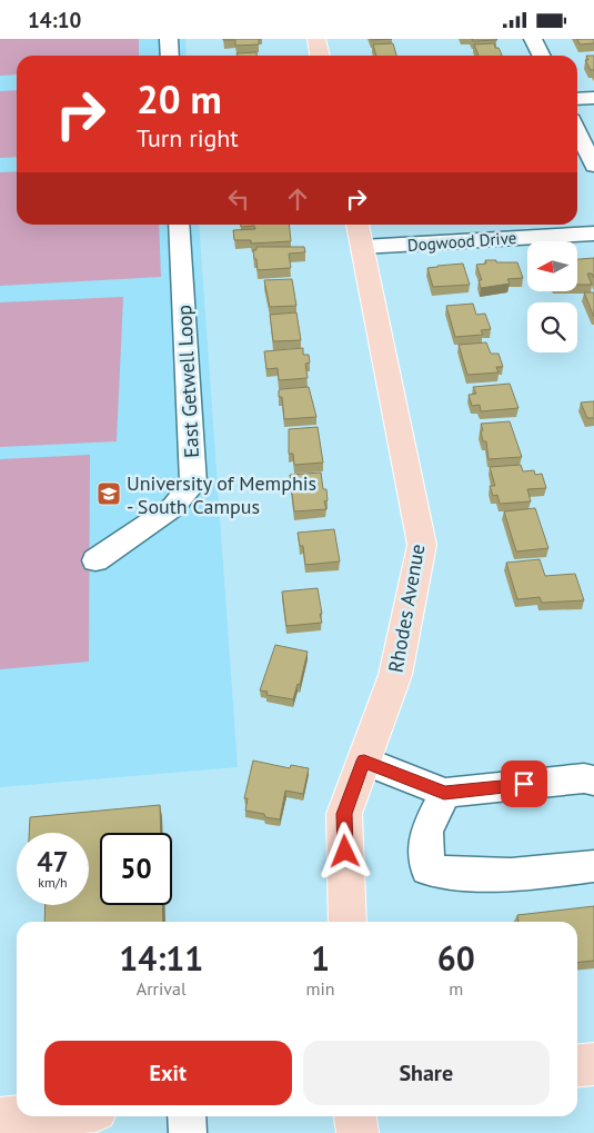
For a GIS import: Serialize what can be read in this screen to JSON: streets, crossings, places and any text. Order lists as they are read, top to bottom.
{
  "streets": {
    "main road": ["Rhodes Avenue"],
    "street": ["Dogwood Drive", "East Getwell Loop"]
  },
  "crossings": [
    ["Dogwood Drive", "Rhodes Avenue"]
  ],
  "places": {
    "school or university": ["University of Memphis - South Campus"]
  },
  "north": "left",
  "page": {
    "status": "14:10",
    "turn": ["20 m", "Turn right"],
    "speed": "47 km/h",
    "limit": "50",
    "eta": [
      "14:11",
      "Arrival",
      "1",
      "min",
      "60",
      "m"
    ],
    "buttons": ["Exit", "Share"]
  }
}
